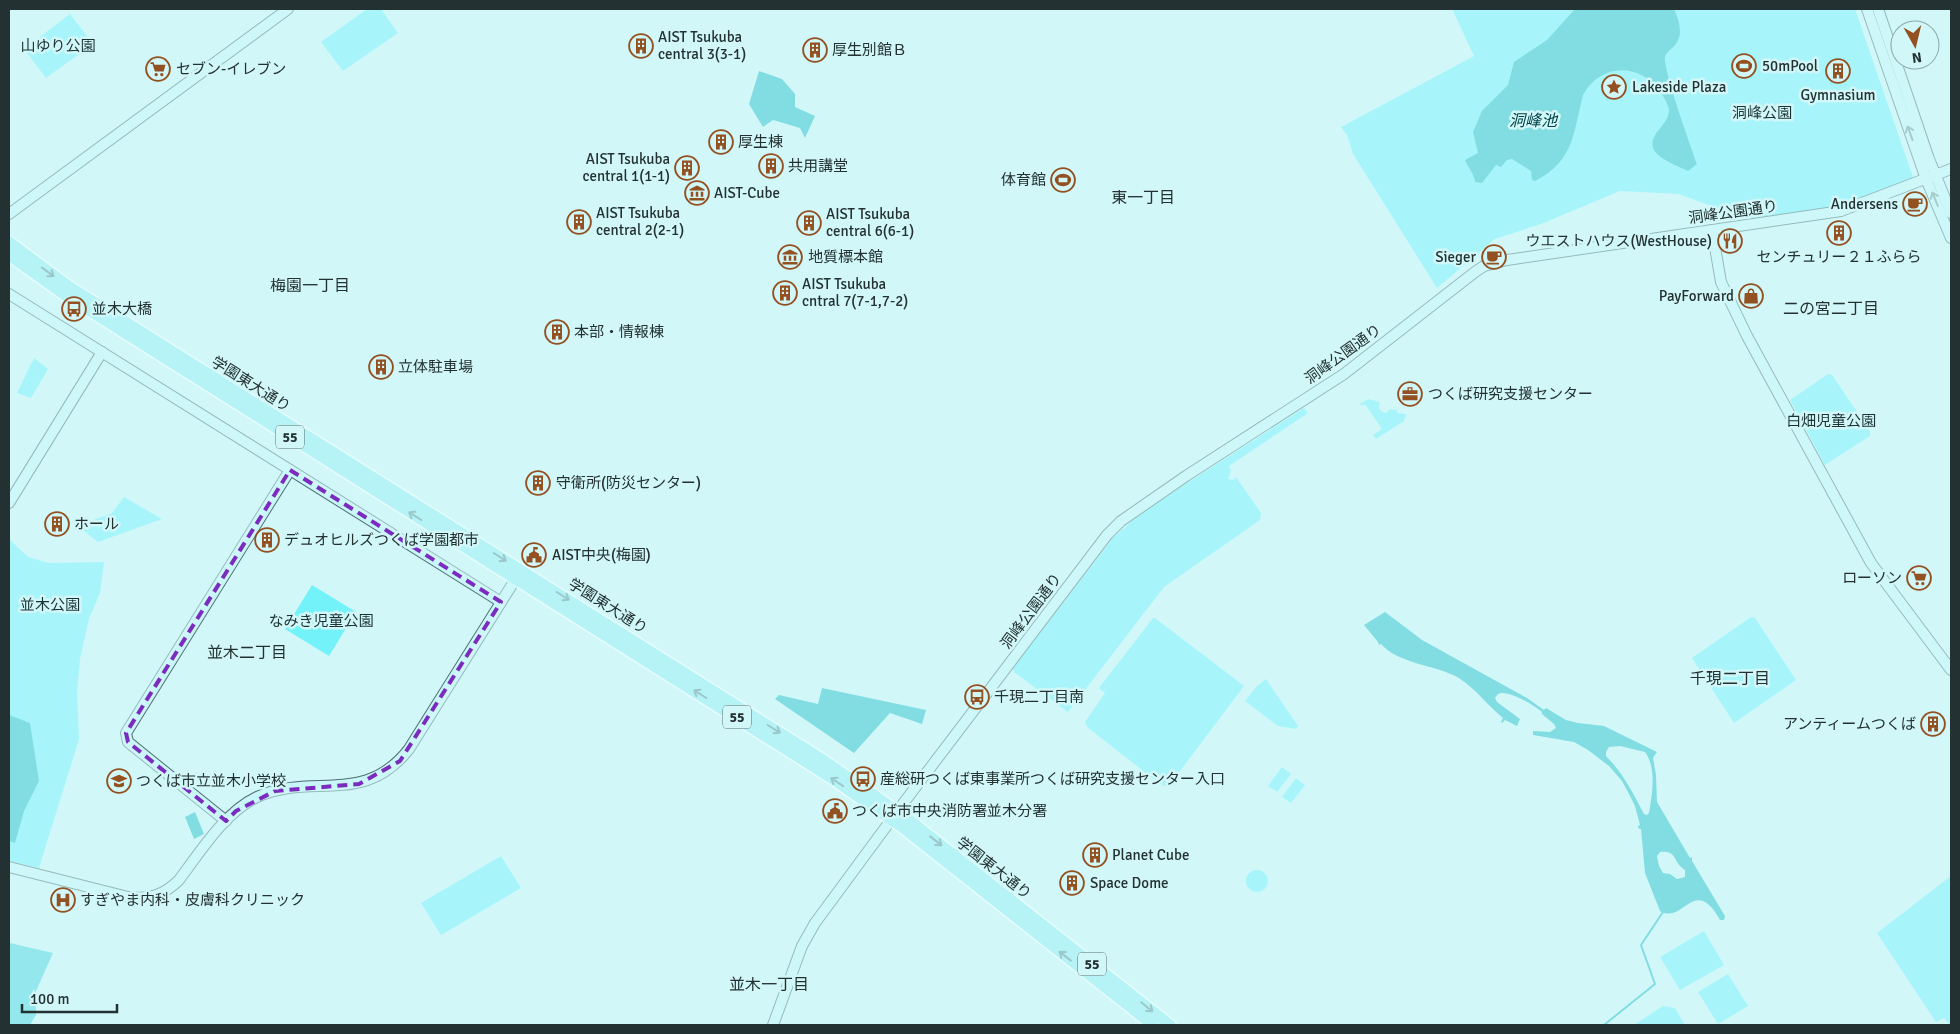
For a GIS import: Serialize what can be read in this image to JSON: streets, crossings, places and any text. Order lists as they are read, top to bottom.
{
  "streets": {
    "main road": ["学園東大通り", "55"],
    "street": ["洞峰公園通り"]
  },
  "crossings": [
    ["洞峰公園通り", "学園東大通り"]
  ],
  "districts": [
    "東一丁目",
    "梅園一丁目",
    "二の宮二丁目",
    "並木二丁目",
    "千現二丁目",
    "並木一丁目"
  ],
  "water": ["洞峰池"],
  "parks": [
    "山ゆり公園",
    "洞峰公園",
    "白畑児童公園",
    "並木公園",
    "なみき児童公園"
  ],
  "places": {
    "building": [
      "AIST Tsukuba central 3(3-1)",
      "厚生別館Ｂ",
      "Gymnasium",
      "厚生棟",
      "共用講堂",
      "AIST Tsukuba central 1(1-1)",
      "AIST Tsukuba central 2(2-1)",
      "AIST Tsukuba central 6(6-1)",
      "センチュリー２１ふらら",
      "AIST Tsukuba cntral 7(7-1,7-2)",
      "本部・情報棟",
      "立体駐車場",
      "守衛所(防災センター)",
      "ホール",
      "デュオヒルズつくば学園都市",
      "アンティームつくば",
      "Planet Cube",
      "Space Dome"
    ],
    "sports": ["50mPool", "体育館"],
    "supermarket": ["セブン-イレブン", "ローソン"],
    "place": ["Lakeside Plaza"],
    "museum": ["AIST-Cube", "地質標本館"],
    "cafe": ["Andersens", "Sieger"],
    "restaurant": ["ウエストハウス(WestHouse)"],
    "shop": ["PayForward"],
    "bus stop": ["並木大橋", "千現二丁目南", "産総研つくば東事業所つくば研究支援センター入口"],
    "office": ["つくば研究支援センター"],
    "public building": ["AIST中央(梅園)", "つくば市中央消防署並木分署"],
    "school or university": ["つくば市立並木小学校"],
    "hospital": ["すぎやま内科・皮膚科クリニック"]
  },
  "scale_bar": "100 m",
  "north": "bottom"
}
